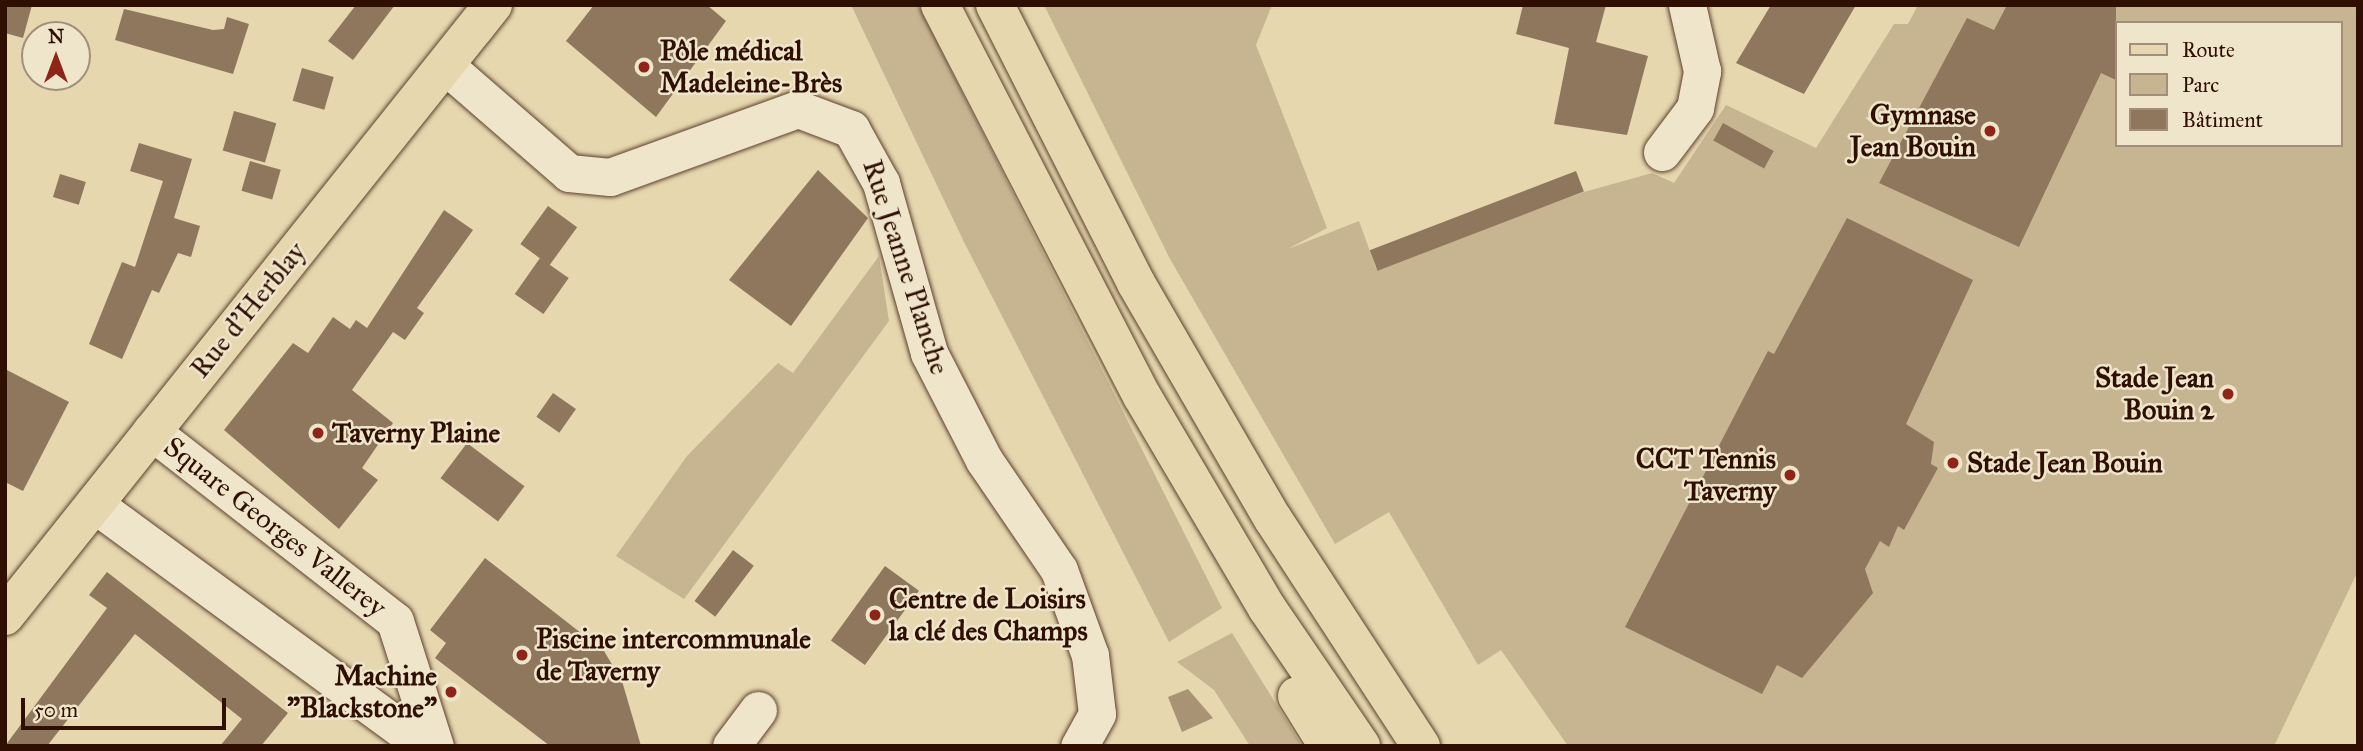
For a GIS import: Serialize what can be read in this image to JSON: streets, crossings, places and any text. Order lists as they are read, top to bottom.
{
  "streets": {
    "main road": ["Rue d'Herblay"],
    "street": ["Rue Jeanne Planche", "Square Georges Vallerey"]
  },
  "crossings": [
    ["Rue Jeanne Planche", "Rue d'Herblay"],
    ["Rue d'Herblay", "Square Georges Vallerey"]
  ],
  "places": [
    "Pôle médical Madeleine-Brès",
    "Gymnase Jean Bouin",
    "Stade Jean Bouin 2",
    "Taverny Plaine",
    "Stade Jean Bouin",
    "CCT Tennis Taverny",
    "Centre de Loisirs la clé des Champs",
    "Piscine intercommunale de Taverny",
    "Machine \"Blackstone\""
  ],
  "legend": ["Route", "Parc", "Bâtiment"],
  "scale_bar": "50 m",
  "north": "top"
}
